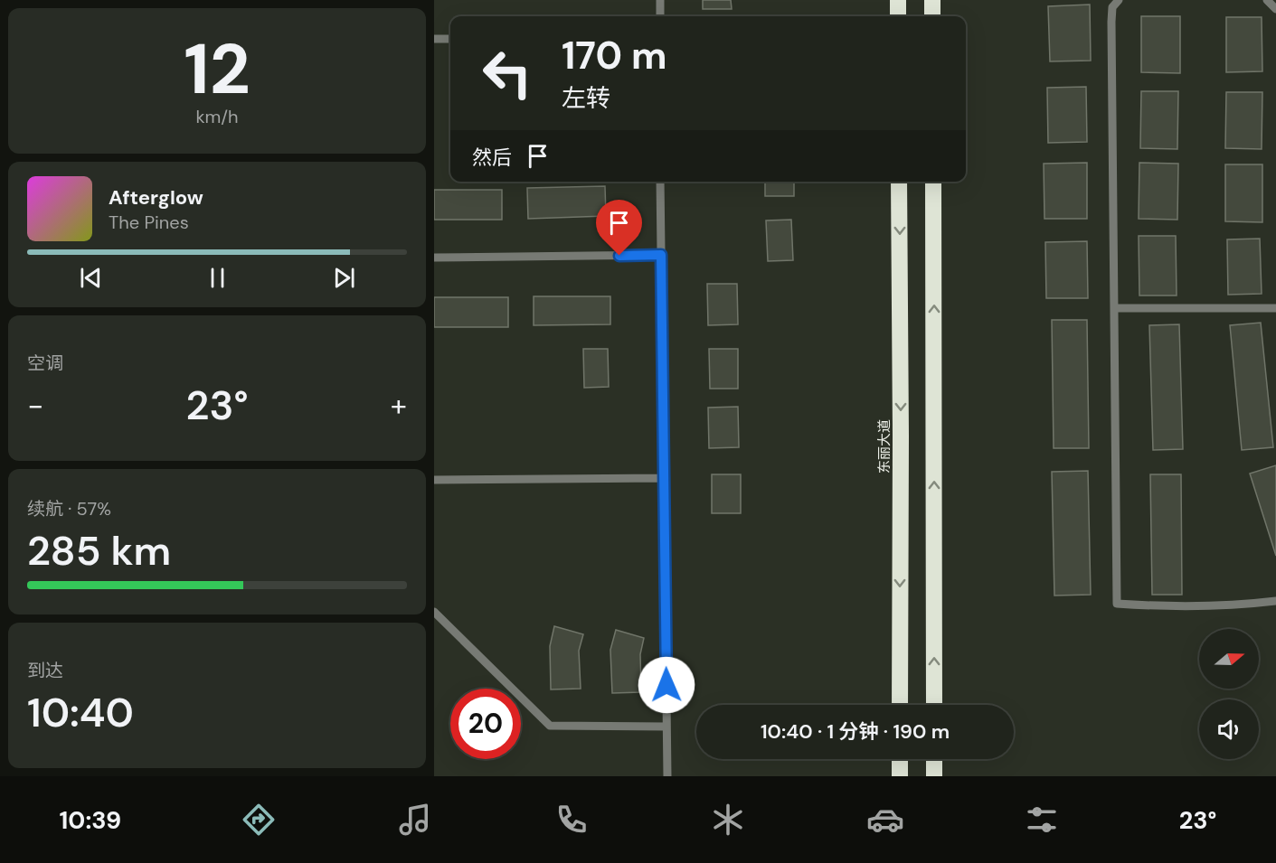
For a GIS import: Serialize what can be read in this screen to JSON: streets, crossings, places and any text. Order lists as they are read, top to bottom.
{
  "streets": {
    "highway": ["东丽大道"]
  },
  "north": "right",
  "page": {
    "tile": [
      ["12", "km/h"],
      "空调",
      ["续航 · 57%", "285 km"],
      ["到达", "10:40"]
    ],
    "turn": ["170 m", "左转"],
    "then": "然后",
    "song": ["Afterglow", "The Pines"],
    "heat": ["−", "23°", "+"],
    "limit": "20",
    "trip": "10:40 · 1 分钟 · 190 m",
    "tabs": ["10:39", "23°"]
  }
}
